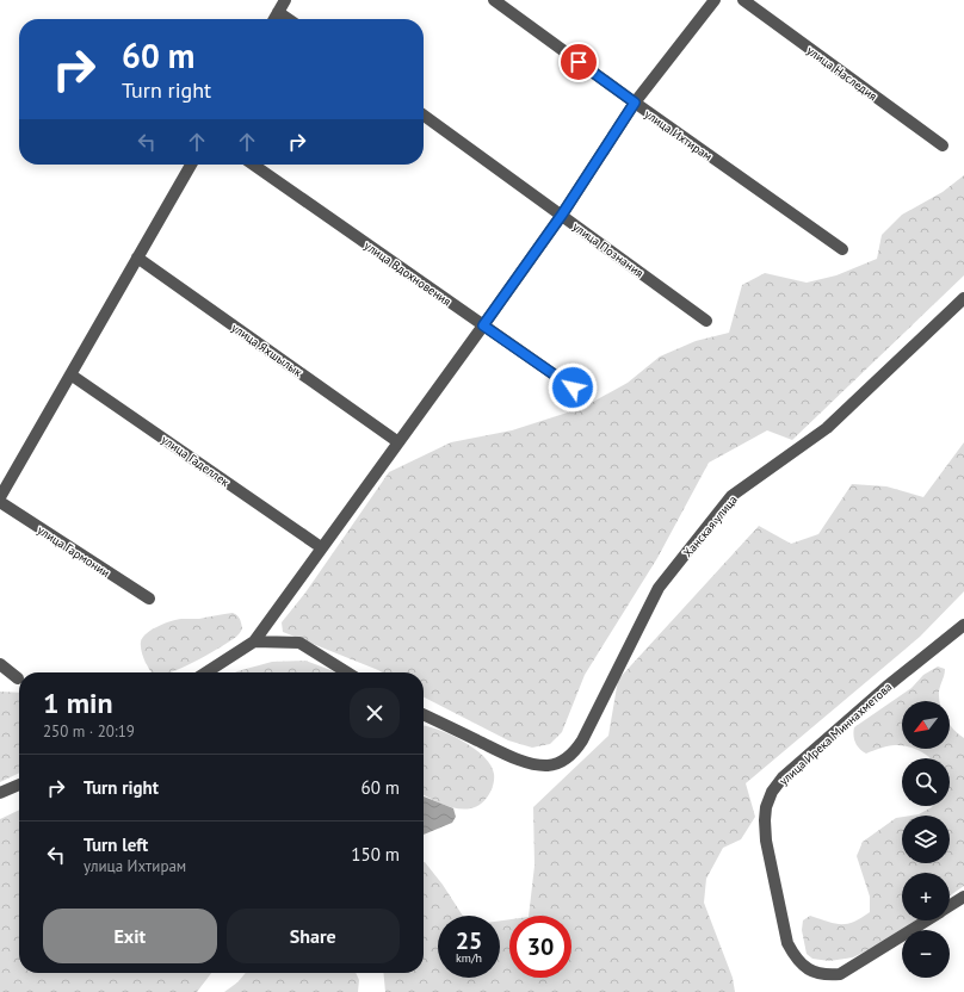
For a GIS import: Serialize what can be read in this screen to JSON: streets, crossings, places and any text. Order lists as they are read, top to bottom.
{
  "streets": {
    "street": [
      "улица Наследия",
      "улица Ихтирам",
      "улица Познания",
      "улица Вдохновения",
      "улица Яхшылык",
      "улица Гаделлек",
      "Ханская улица",
      "улица Гармонии",
      "улица Ирека Миннахметова"
    ]
  },
  "north": "bottom left",
  "page": {
    "turn": ["60 m", "Turn right"],
    "heading": ["1 min", "250 m · 20:19"],
    "map_buttons": ["+", "−"],
    "list": [
      {
        "name": "Turn right",
        "value": "60 m"
      },
      {
        "name": "Turn left",
        "note": "улица Ихтирам",
        "value": "150 m"
      }
    ],
    "buttons": ["Exit", "Share"],
    "speed": "25 km/h",
    "limit": "30"
  }
}
